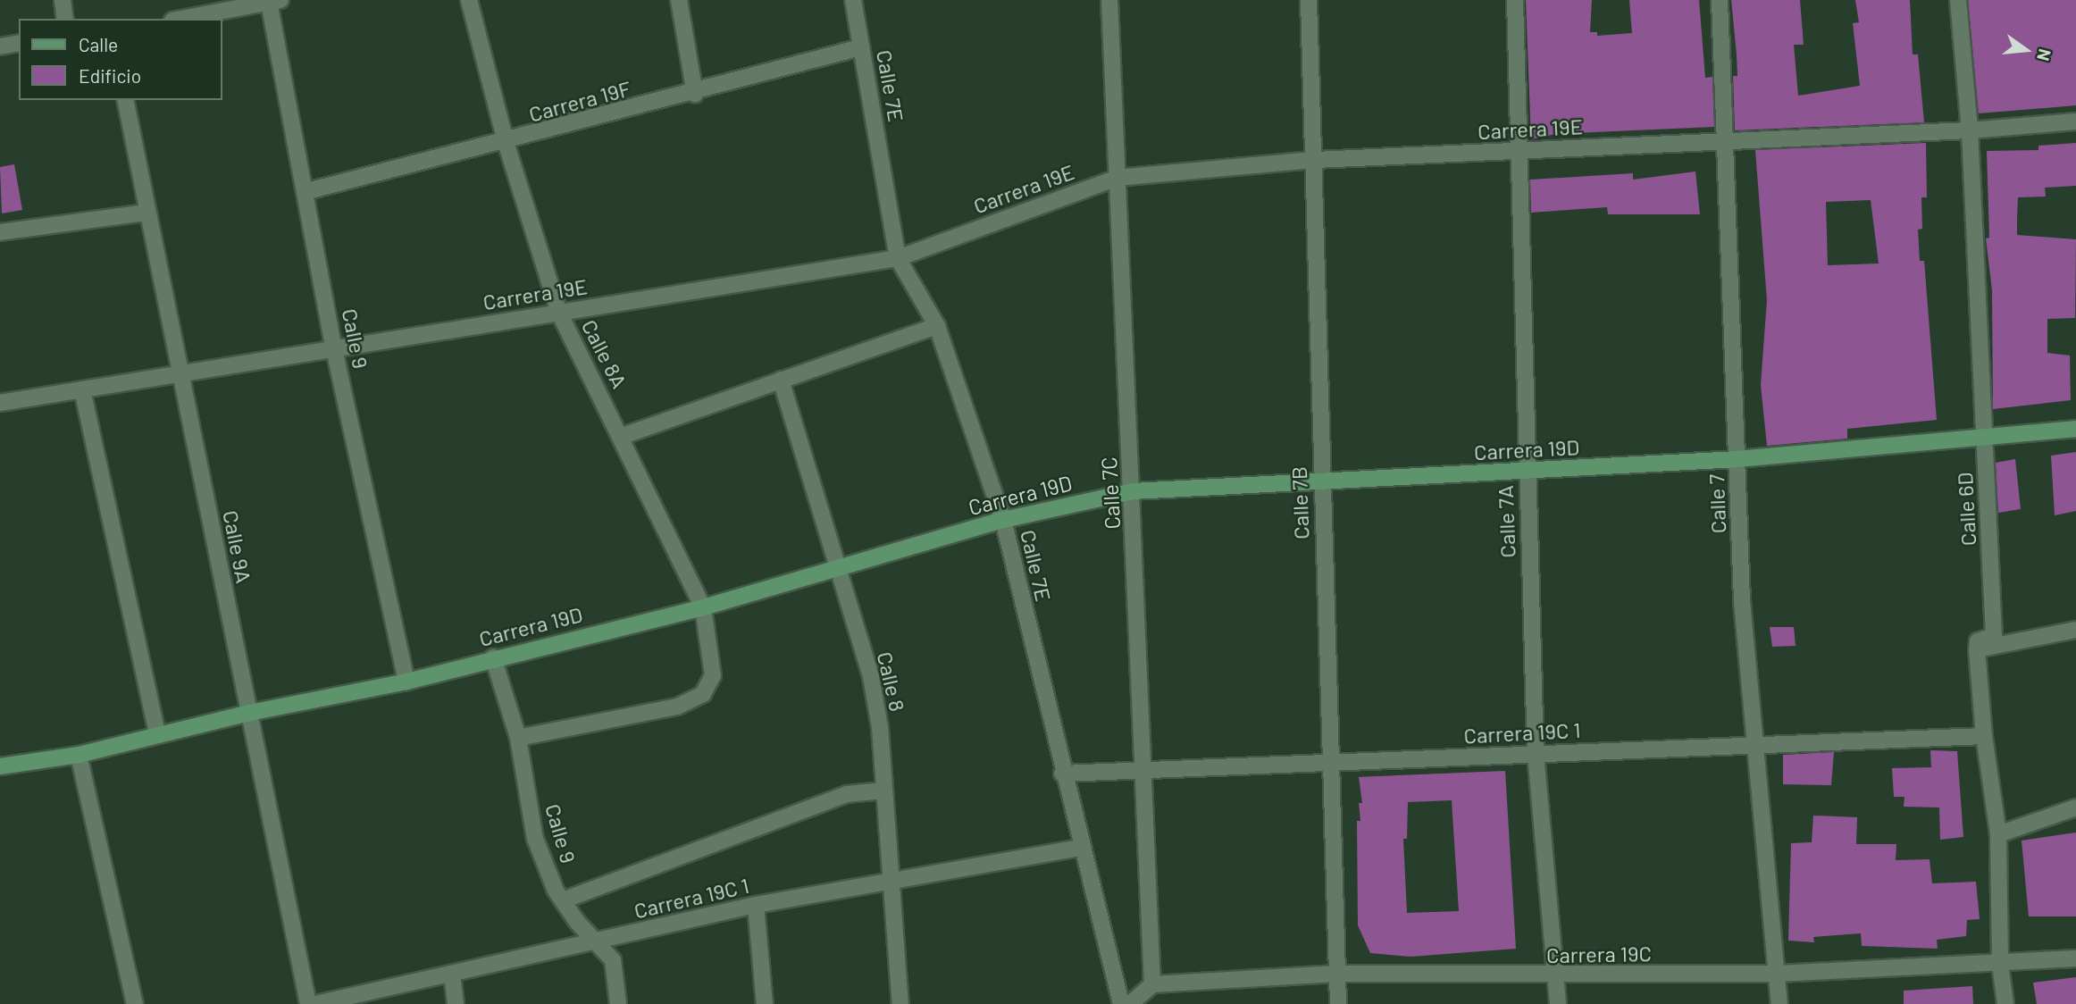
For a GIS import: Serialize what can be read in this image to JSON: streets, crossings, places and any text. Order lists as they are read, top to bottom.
{
  "streets": {
    "street": [
      "Calle 7E",
      "Carrera 19F",
      "Carrera 19E",
      "Calle 9",
      "Calle 8A",
      "Carrera 19D",
      "Calle 7C",
      "Calle 7B",
      "Calle 7",
      "Calle 6D",
      "Calle 7A",
      "Calle 9A",
      "Calle 8",
      "Carrera 19C 1",
      "Carrera 19C"
    ]
  },
  "crossings": [
    ["Calle 7E", "Carrera 19F"],
    ["Calle 7E", "Carrera 19E"],
    ["Calle 7E", "Carrera 19D"],
    ["Calle 7E", "Carrera 19C 1"],
    ["Carrera 19F", "Calle 9"],
    ["Carrera 19F", "Calle 8A"],
    ["Carrera 19E", "Calle 9"],
    ["Carrera 19E", "Calle 8A"],
    ["Carrera 19E", "Calle 7C"],
    ["Carrera 19E", "Calle 7B"],
    ["Carrera 19E", "Calle 7"],
    ["Carrera 19E", "Calle 6D"],
    ["Carrera 19E", "Calle 7A"],
    ["Carrera 19E", "Calle 9A"],
    ["Calle 9", "Calle 8A"],
    ["Calle 9", "Carrera 19D"],
    ["Calle 9", "Carrera 19C 1"],
    ["Calle 8A", "Carrera 19D"],
    ["Carrera 19D", "Calle 7C"],
    ["Carrera 19D", "Calle 7B"],
    ["Carrera 19D", "Calle 7"],
    ["Carrera 19D", "Calle 6D"],
    ["Carrera 19D", "Calle 7A"],
    ["Carrera 19D", "Calle 9A"],
    ["Carrera 19D", "Calle 8"],
    ["Calle 7C", "Carrera 19C 1"],
    ["Calle 7C", "Carrera 19C"],
    ["Calle 7B", "Carrera 19C 1"],
    ["Calle 7B", "Carrera 19C"],
    ["Calle 7", "Carrera 19C 1"],
    ["Calle 7", "Carrera 19C"],
    ["Calle 7A", "Carrera 19C 1"],
    ["Calle 7A", "Carrera 19C"],
    ["Calle 8", "Carrera 19C 1"]
  ],
  "legend": ["Calle", "Edificio"],
  "north": "right"
}
